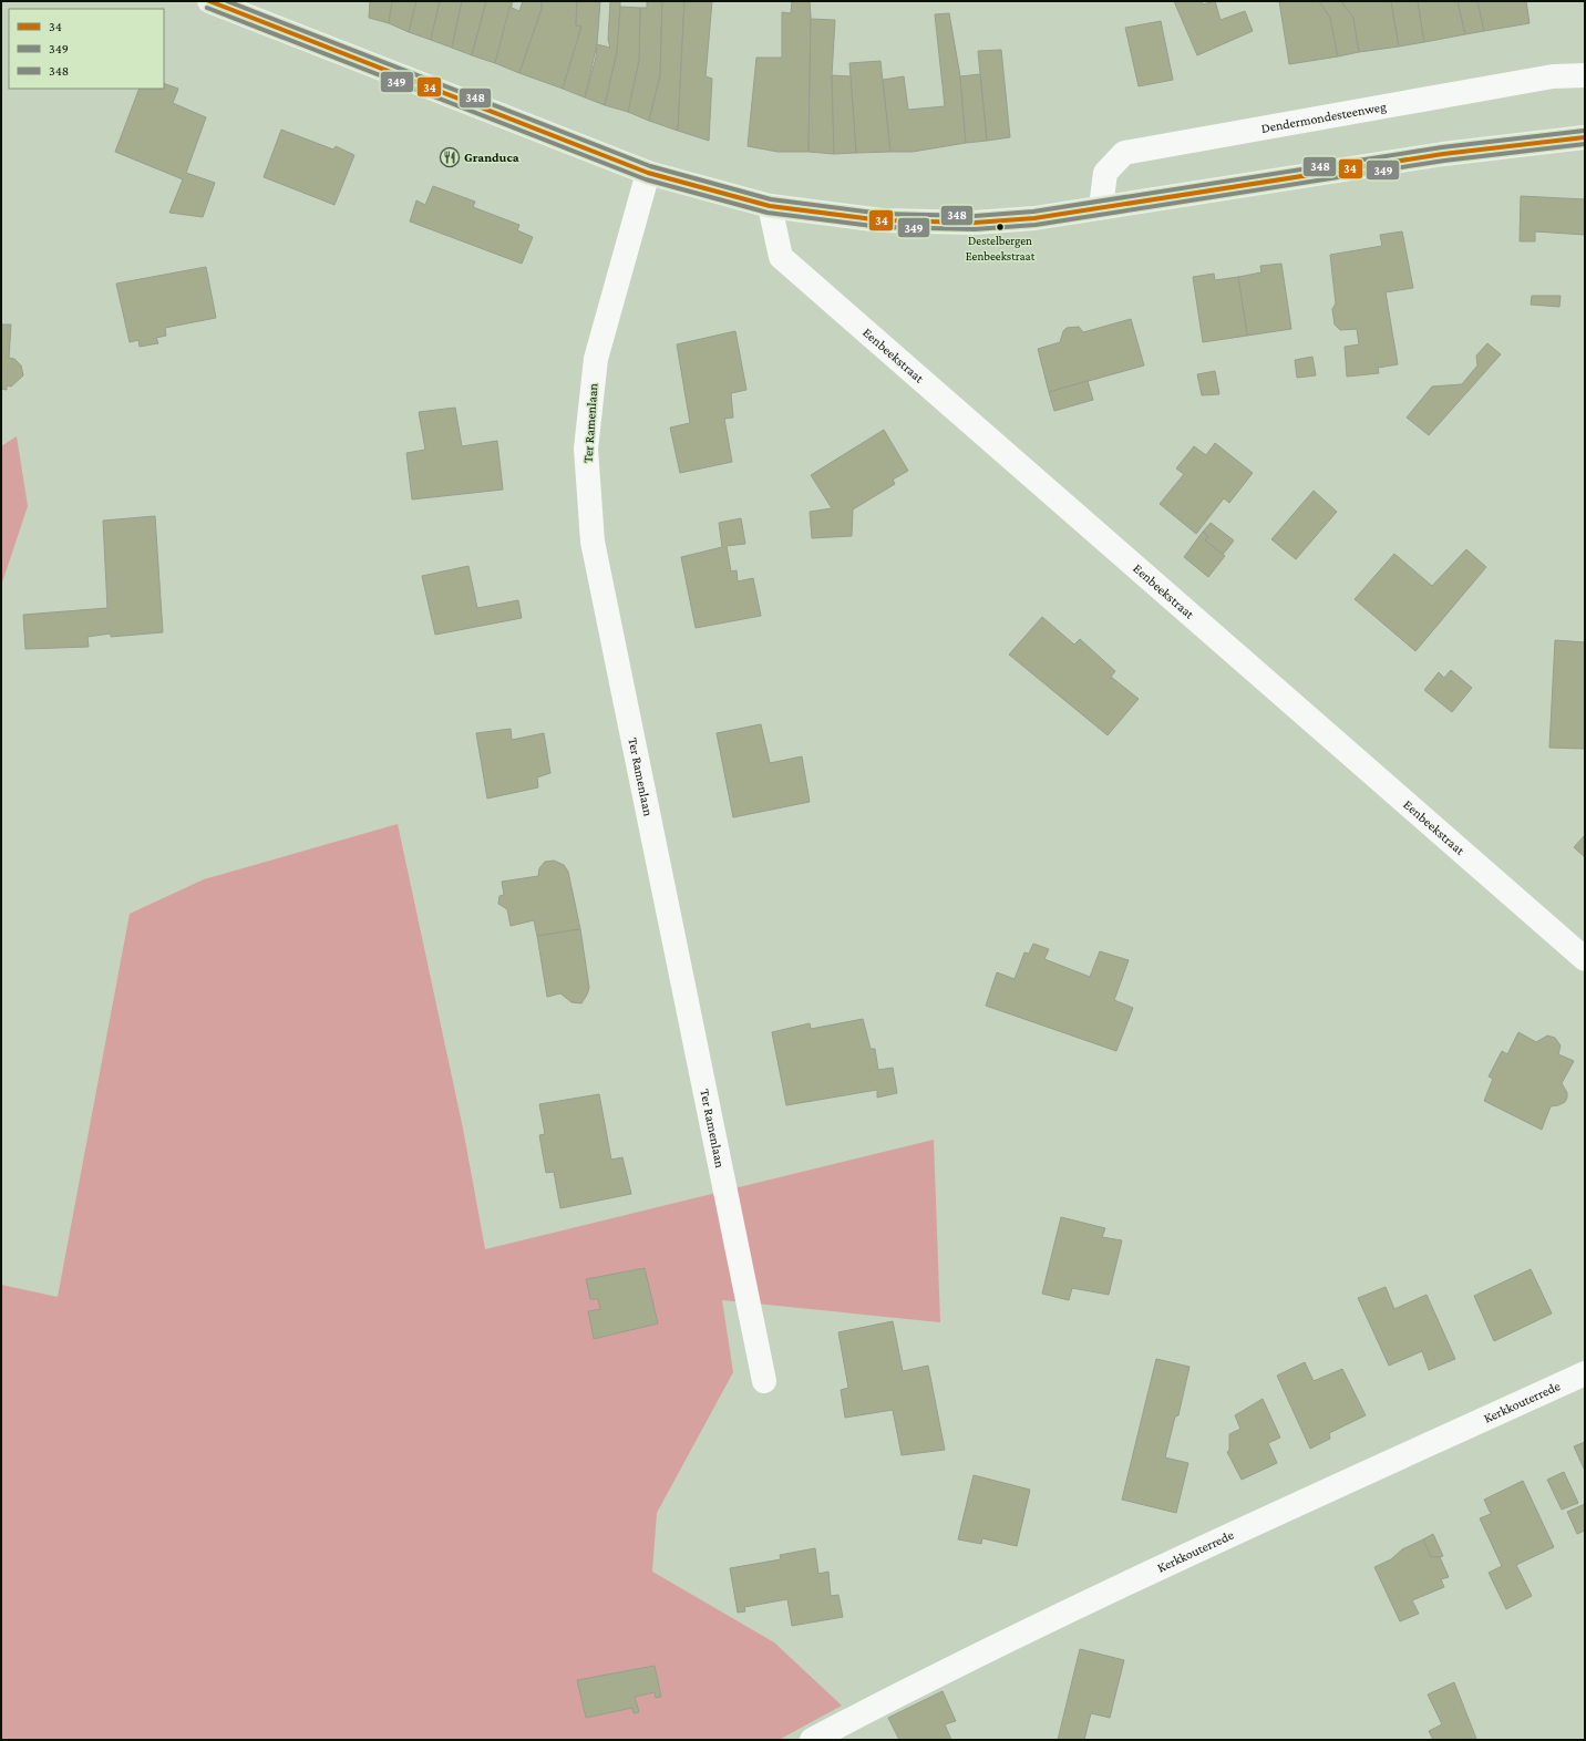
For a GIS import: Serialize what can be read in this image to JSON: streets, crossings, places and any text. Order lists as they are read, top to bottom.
{
  "streets": {
    "street": [
      "Dendermondesteenweg",
      "Eenbeekstraat",
      "Ter Ramenlaan",
      "Kerkkouterrede"
    ]
  },
  "places": {
    "restaurant": ["Granduca"],
    "other": ["Destelbergen Eenbeekstraat"]
  },
  "lines": ["transit line 34", "transit line 348", "transit line 349"],
  "legend": ["34", "349", "348"]
}
